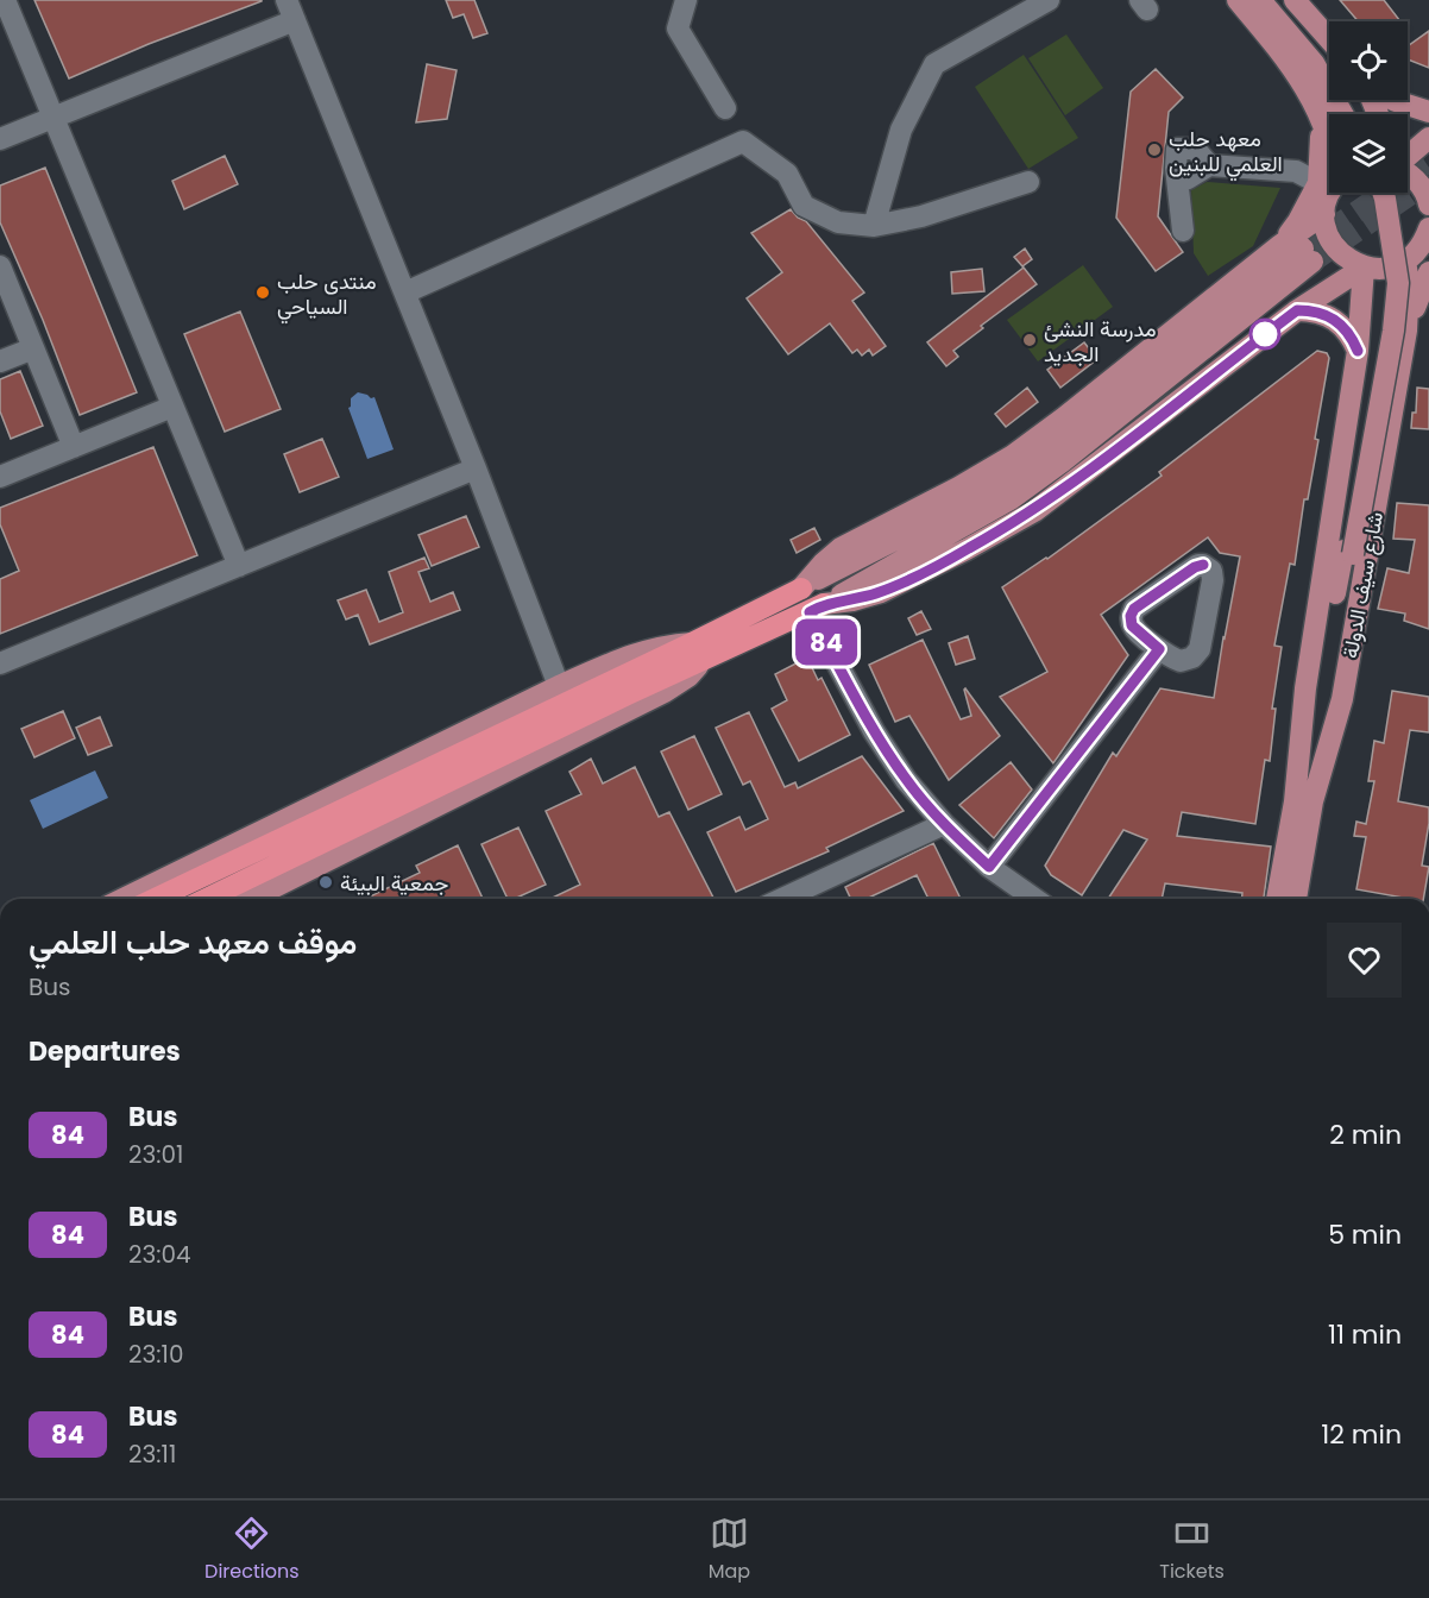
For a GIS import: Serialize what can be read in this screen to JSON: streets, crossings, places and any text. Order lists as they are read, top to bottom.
{
  "streets": {
    "main road": ["شارع سيف الدولة"]
  },
  "places": [
    "معهد حلب العلمي للبنين",
    "منتدى حلب السياحي",
    "مدرسة النشئ الجديد",
    "جمعية البيئة"
  ],
  "lines": ["bus line 84"],
  "page": {
    "on_map": "84",
    "heading": [
      ["موقف معهد حلب العلمي", "Bus"],
      "Departures"
    ],
    "list": [
      {
        "mark": "84",
        "name": "Bus",
        "note": "23:01",
        "value": "2 min"
      },
      {
        "mark": "84",
        "name": "Bus",
        "note": "23:04",
        "value": "5 min"
      },
      {
        "mark": "84",
        "name": "Bus",
        "note": "23:10",
        "value": "11 min"
      },
      {
        "mark": "84",
        "name": "Bus",
        "note": "23:11",
        "value": "12 min"
      }
    ],
    "tabs": ["Directions", "Map", "Tickets"]
  }
}
